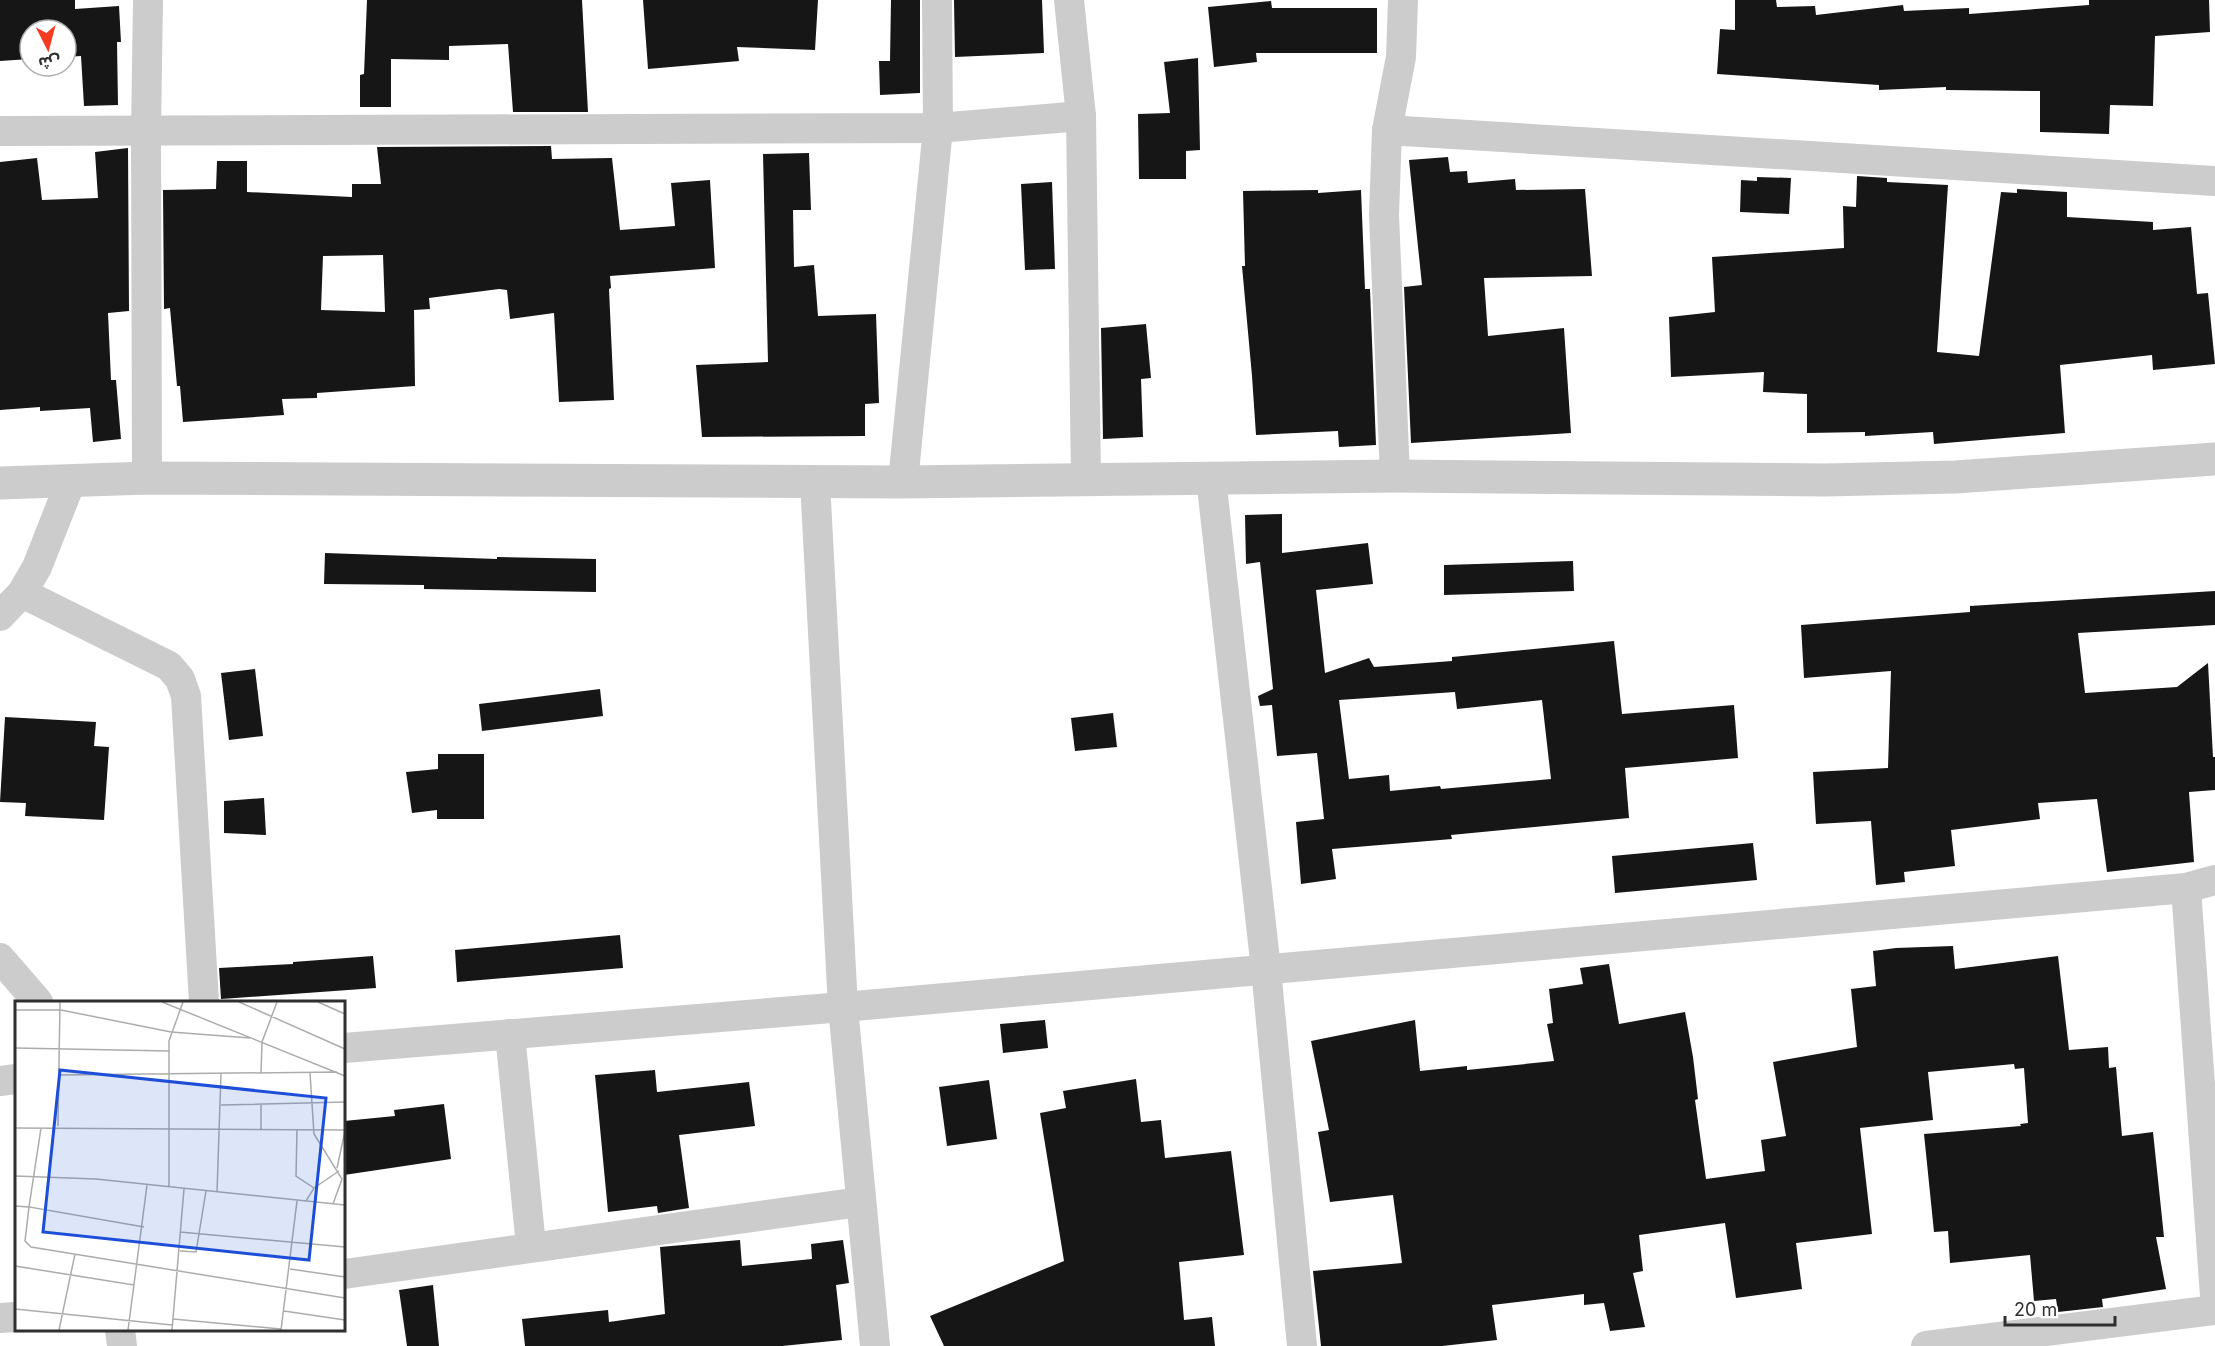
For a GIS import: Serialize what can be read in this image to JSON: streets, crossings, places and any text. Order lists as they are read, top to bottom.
{
  "scale_bar": "20 m",
  "north": "bottom"
}
